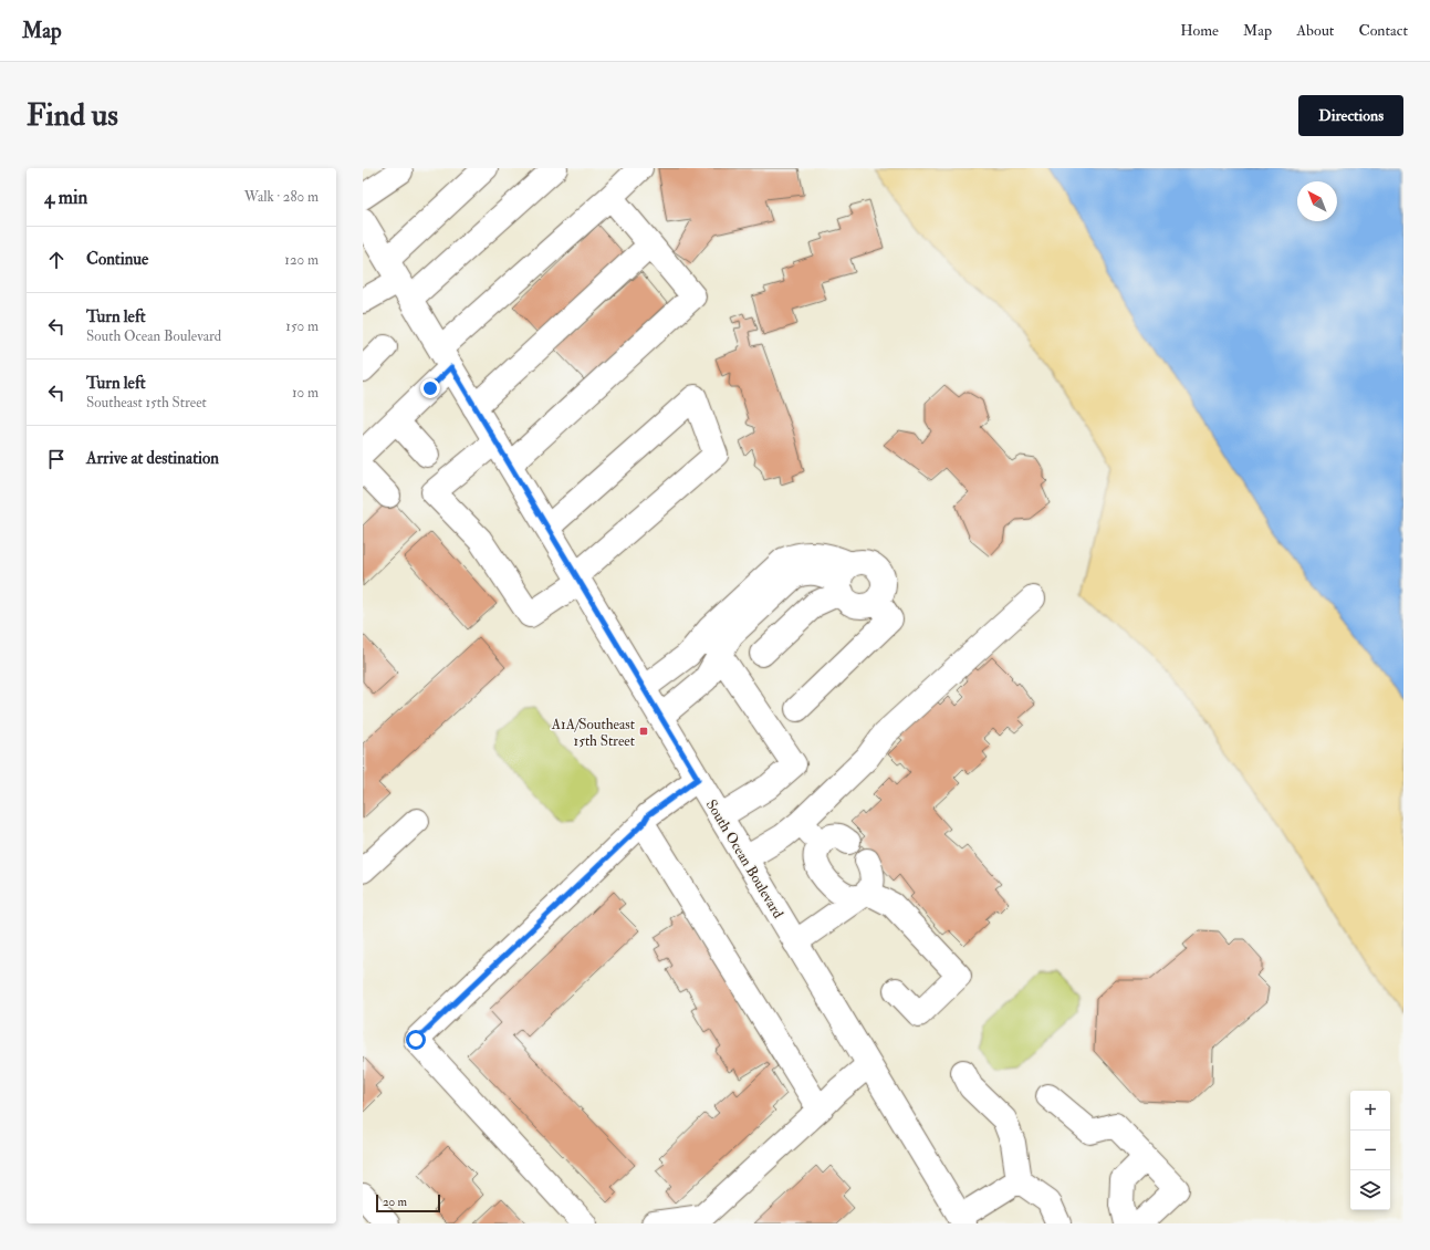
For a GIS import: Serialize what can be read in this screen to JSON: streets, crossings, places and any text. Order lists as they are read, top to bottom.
{
  "streets": {
    "main road": ["South Ocean Boulevard"]
  },
  "places": {
    "transit": ["A1A/Southeast 15th Street"]
  },
  "scale_bar": "20 m",
  "north": "top left",
  "page": {
    "header": "Map",
    "nav": [
      "Home",
      "Map",
      "About",
      "Contact"
    ],
    "buttons": "Directions",
    "title": "Find us",
    "heading": ["4 min", "Walk · 280 m"],
    "list": [
      ["Continue", "120 m"],
      ["Turn left", "South Ocean Boulevard", "150 m"],
      ["Turn left", "Southeast 15th Street", "10 m"],
      "Arrive at destination"
    ],
    "map_buttons": ["+", "−"],
    "scale": "20 m"
  }
}
